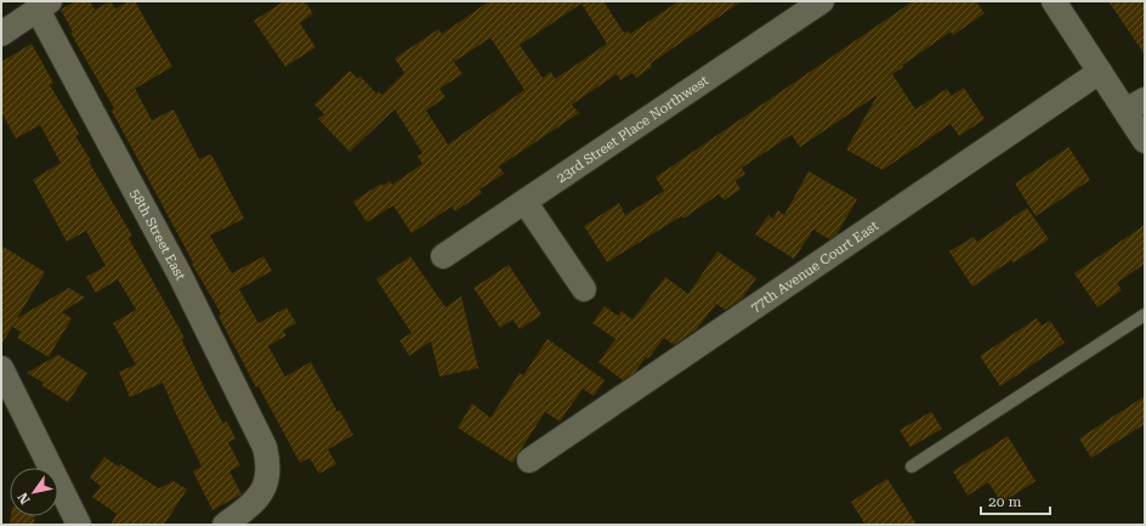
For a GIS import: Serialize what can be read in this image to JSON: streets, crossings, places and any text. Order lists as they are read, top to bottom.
{
  "streets": {
    "street": ["23rd Street Place Northwest", "58th Street East", "77th Avenue Court East"]
  },
  "scale_bar": "20 m",
  "north": "bottom left"
}
